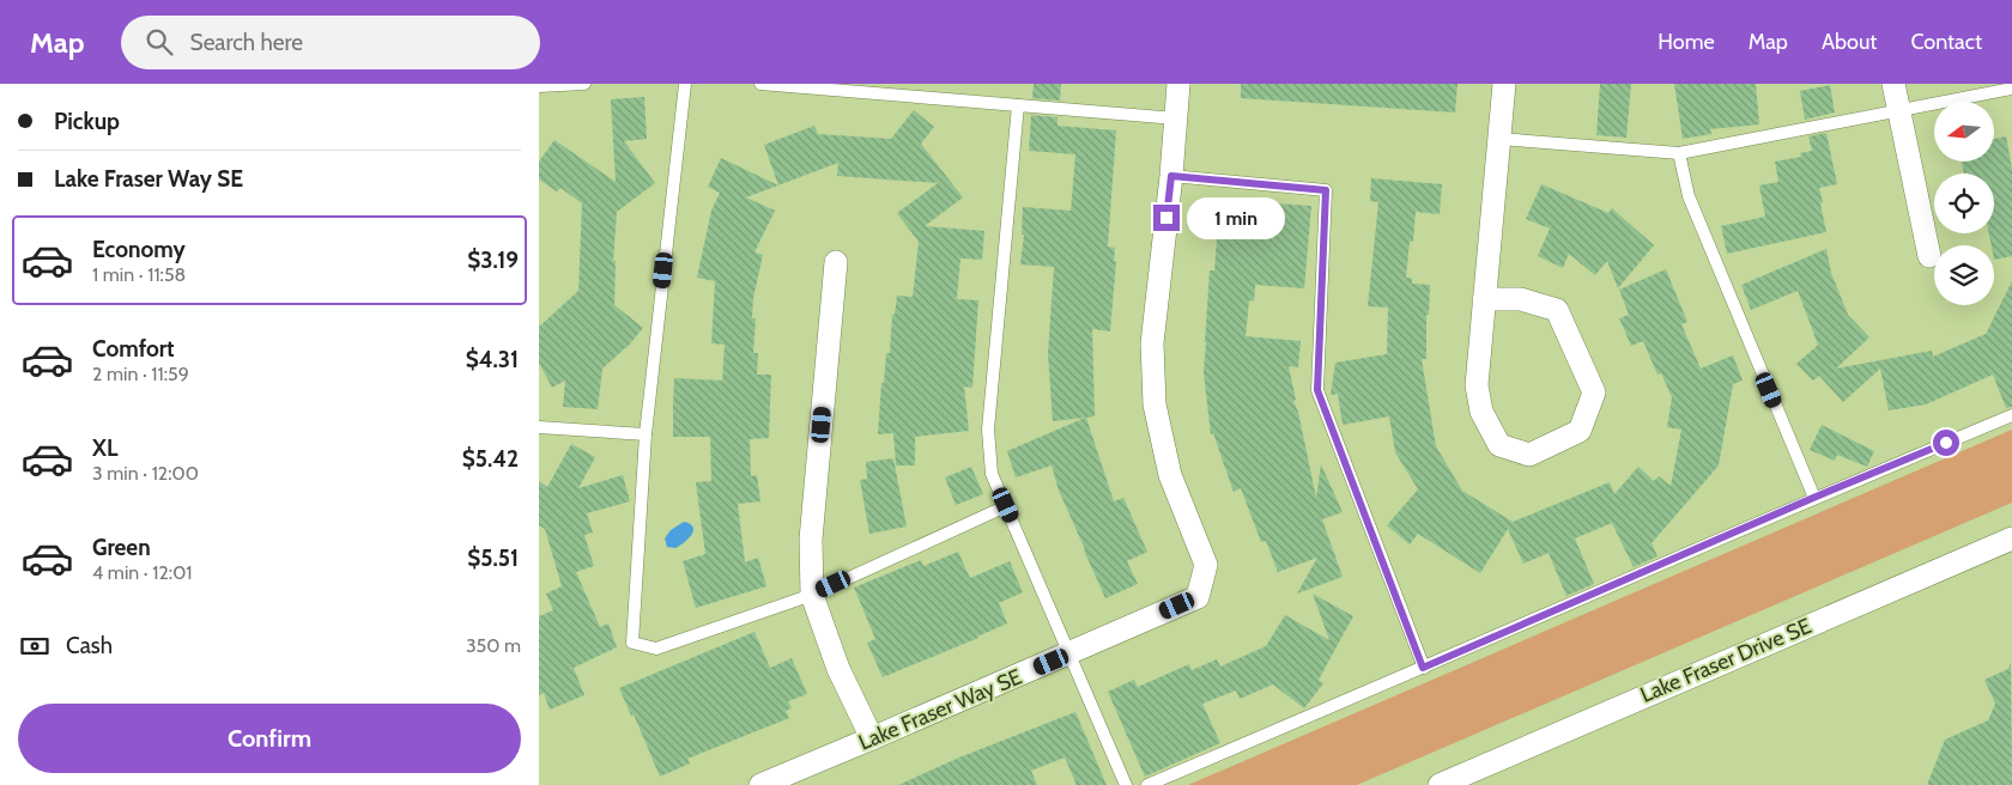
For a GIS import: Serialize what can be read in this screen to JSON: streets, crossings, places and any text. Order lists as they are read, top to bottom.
{
  "streets": {
    "street": ["Lake Fraser Drive SE", "Lake Fraser Way SE"]
  },
  "north": "left",
  "page": {
    "header": "Map",
    "search": "Search here",
    "nav": [
      "Home",
      "Map",
      "About",
      "Contact"
    ],
    "banner": ["Pickup", "Lake Fraser Way SE"],
    "bubble": "1 min",
    "list": [
      {
        "name": "Economy",
        "note": "1 min · 11:58",
        "value": "$3.19"
      },
      {
        "name": "Comfort",
        "note": "2 min · 11:59",
        "value": "$4.31"
      },
      {
        "name": "XL",
        "note": "3 min · 12:00",
        "value": "$5.42"
      },
      {
        "name": "Green",
        "note": "4 min · 12:01",
        "value": "$5.51"
      }
    ],
    "pay": ["Cash", "350 m"],
    "buttons": "Confirm"
  }
}
